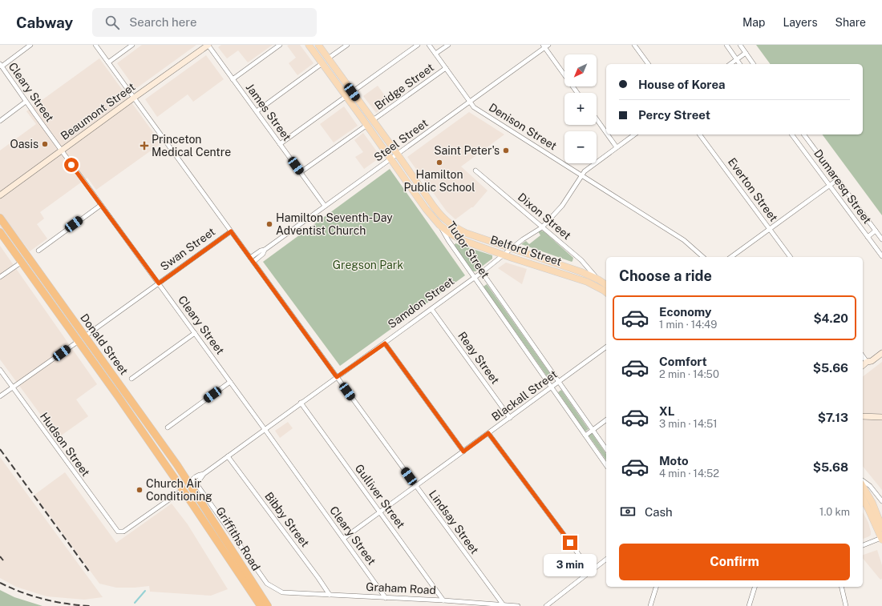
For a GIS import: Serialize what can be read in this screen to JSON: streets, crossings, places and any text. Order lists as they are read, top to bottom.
{
  "streets": {
    "highway": [
      "Swan Street",
      "Samdon Street",
      "Donald Street",
      "Griffiths Road"
    ],
    "main road": ["Beaumont Street", "Tudor Street", "Belford Street"],
    "street": [
      "Bridge Street",
      "Cleary Street",
      "James Street",
      "Denison Street",
      "Steel Street",
      "Dumaresq Street",
      "Everton Street",
      "Dixon Street",
      "Reay Street",
      "Blackall Street",
      "Hudson Street",
      "Gulliver Street",
      "Bibby Street",
      "Lindsay Street",
      "Graham Road"
    ]
  },
  "crossings": [
    ["Bridge Street", "Denison Street"],
    ["Bridge Street", "Tudor Street"],
    ["Cleary Street", "Beaumont Street"],
    ["Cleary Street", "Swan Street"],
    ["Cleary Street", "Samdon Street"],
    ["Cleary Street", "Blackall Street"],
    ["Cleary Street", "Graham Road"],
    ["Beaumont Street", "James Street"],
    ["Beaumont Street", "Lindsay Street"],
    ["James Street", "Steel Street"],
    ["Denison Street", "Steel Street"],
    ["Denison Street", "Samdon Street"],
    ["Steel Street", "Tudor Street"],
    ["Steel Street", "Lindsay Street"],
    ["Dixon Street", "Belford Street"],
    ["Dixon Street", "Samdon Street"],
    ["Swan Street", "Donald Street"],
    ["Swan Street", "Hudson Street"],
    ["Swan Street", "Lindsay Street"],
    ["Tudor Street", "Belford Street"],
    ["Tudor Street", "Samdon Street"],
    ["Tudor Street", "Blackall Street"],
    ["Belford Street", "Samdon Street"],
    ["Samdon Street", "Donald Street"],
    ["Samdon Street", "Reay Street"],
    ["Samdon Street", "Hudson Street"],
    ["Samdon Street", "Gulliver Street"],
    ["Samdon Street", "Bibby Street"],
    ["Samdon Street", "Lindsay Street"],
    ["Samdon Street", "Griffiths Road"],
    ["Donald Street", "Griffiths Road"],
    ["Donald Street", "Graham Road"],
    ["Reay Street", "Blackall Street"],
    ["Blackall Street", "Gulliver Street"],
    ["Blackall Street", "Lindsay Street"],
    ["Gulliver Street", "Graham Road"],
    ["Bibby Street", "Graham Road"],
    ["Lindsay Street", "Graham Road"]
  ],
  "parks": ["Gregson Park"],
  "places": {
    "other": [
      "Oasis",
      "Saint Peter's",
      "Hamilton Public School",
      "Hamilton Seventh-Day Adventist Church",
      "Church Air Conditioning"
    ],
    "health": ["Princeton Medical Centre"]
  },
  "north": "bottom left",
  "page": {
    "header": "Cabway",
    "search": "Search here",
    "nav": ["Map", "Layers", "Share"],
    "map_buttons": ["+", "−"],
    "banner": ["House of Korea", "Percy Street"],
    "heading": "Choose a ride",
    "list": [
      {
        "name": "Economy",
        "note": "1 min · 14:49",
        "value": "$4.20"
      },
      {
        "name": "Comfort",
        "note": "2 min · 14:50",
        "value": "$5.66"
      },
      {
        "name": "XL",
        "note": "3 min · 14:51",
        "value": "$7.13"
      },
      {
        "name": "Moto",
        "note": "4 min · 14:52",
        "value": "$5.68"
      }
    ],
    "pay": ["Cash", "1.0 km"],
    "buttons": "Confirm",
    "bubble": "3 min"
  }
}
